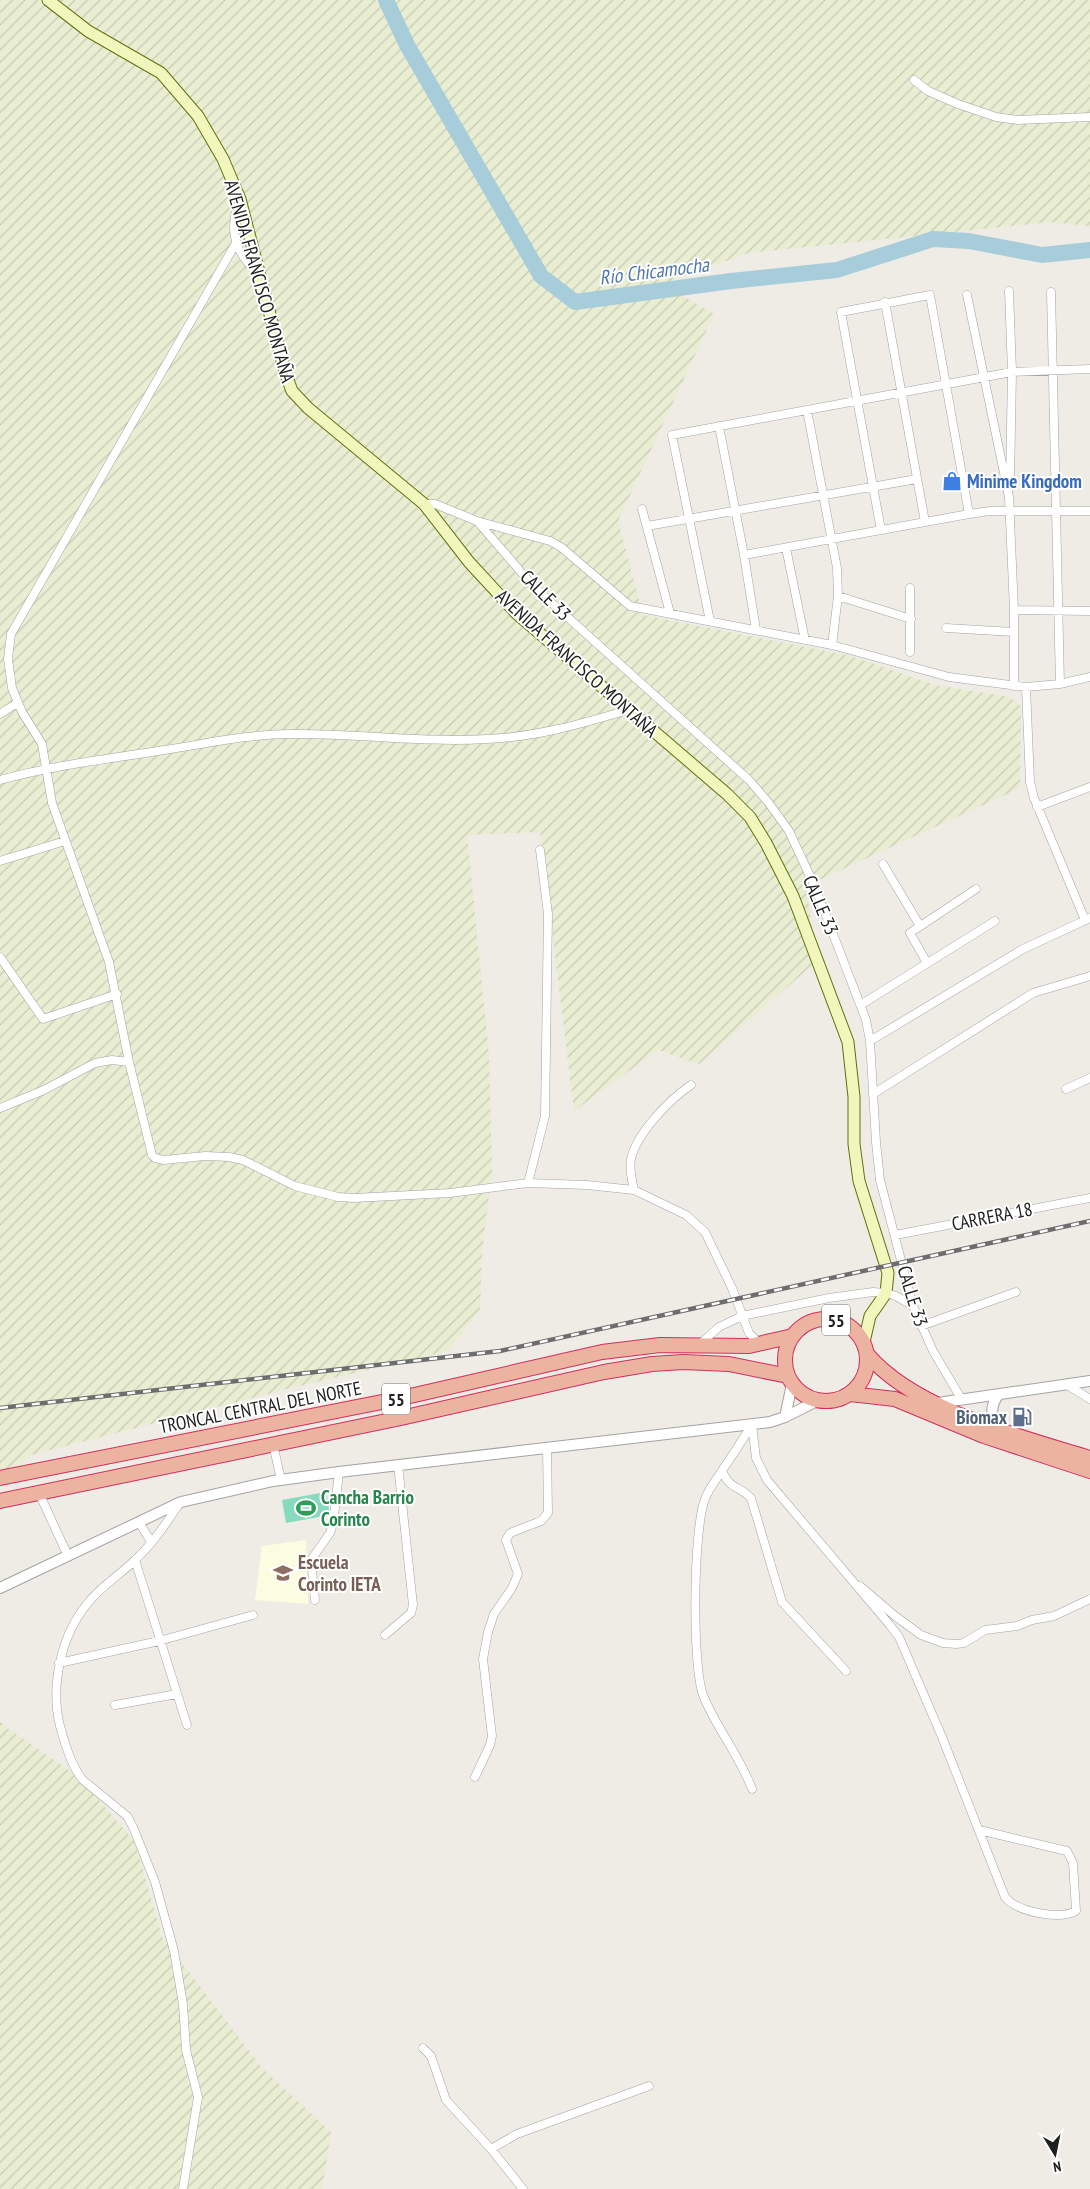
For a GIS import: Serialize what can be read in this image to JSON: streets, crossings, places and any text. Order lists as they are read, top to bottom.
{
  "streets": {
    "highway": ["55", "TRONCAL CENTRAL DEL NORTE"],
    "main road": ["AVENIDA FRANCISCO MONTAÑA"],
    "street": ["CALLE 33", "CARRERA 18"]
  },
  "crossings": [
    ["CALLE 33", "CARRERA 18"],
    ["55", "TRONCAL CENTRAL DEL NORTE"]
  ],
  "water": ["Río Chicamocha"],
  "places": {
    "shop": ["Minime Kingdom"],
    "fuel station": ["Biomax"],
    "sports": ["Cancha Barrio Corinto"],
    "school or university": ["Escuela Corinto IETA"]
  },
  "north": "bottom"
}
